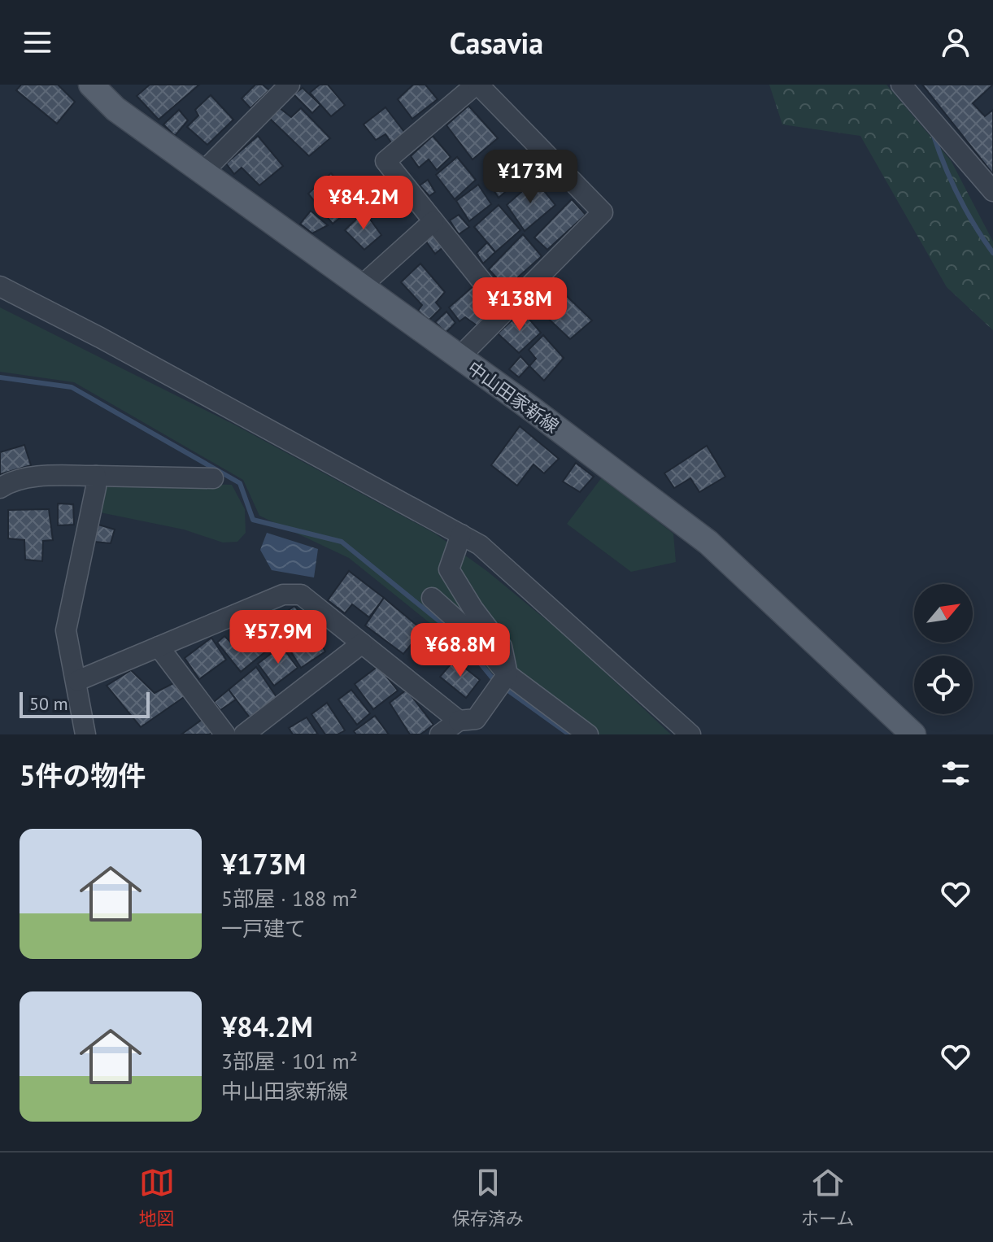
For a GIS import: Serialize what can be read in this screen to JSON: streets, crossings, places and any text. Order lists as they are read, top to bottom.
{
  "streets": {
    "main road": ["中山田家新線"]
  },
  "scale_bar": "50 m",
  "north": "top right",
  "page": {
    "header": "Casavia",
    "price": [
      "¥173M",
      "¥84.2M",
      "¥138M",
      "¥57.9M",
      "¥68.8M"
    ],
    "scale": "50 m",
    "heading": "5件の物件",
    "list": [
      {
        "name": "¥173M",
        "note": "5部屋 · 188 m² · 一戸建て"
      },
      {
        "name": "¥84.2M",
        "note": "3部屋 · 101 m² · 中山田家新線"
      }
    ],
    "tabs": ["地図", "保存済み", "ホーム"]
  }
}
